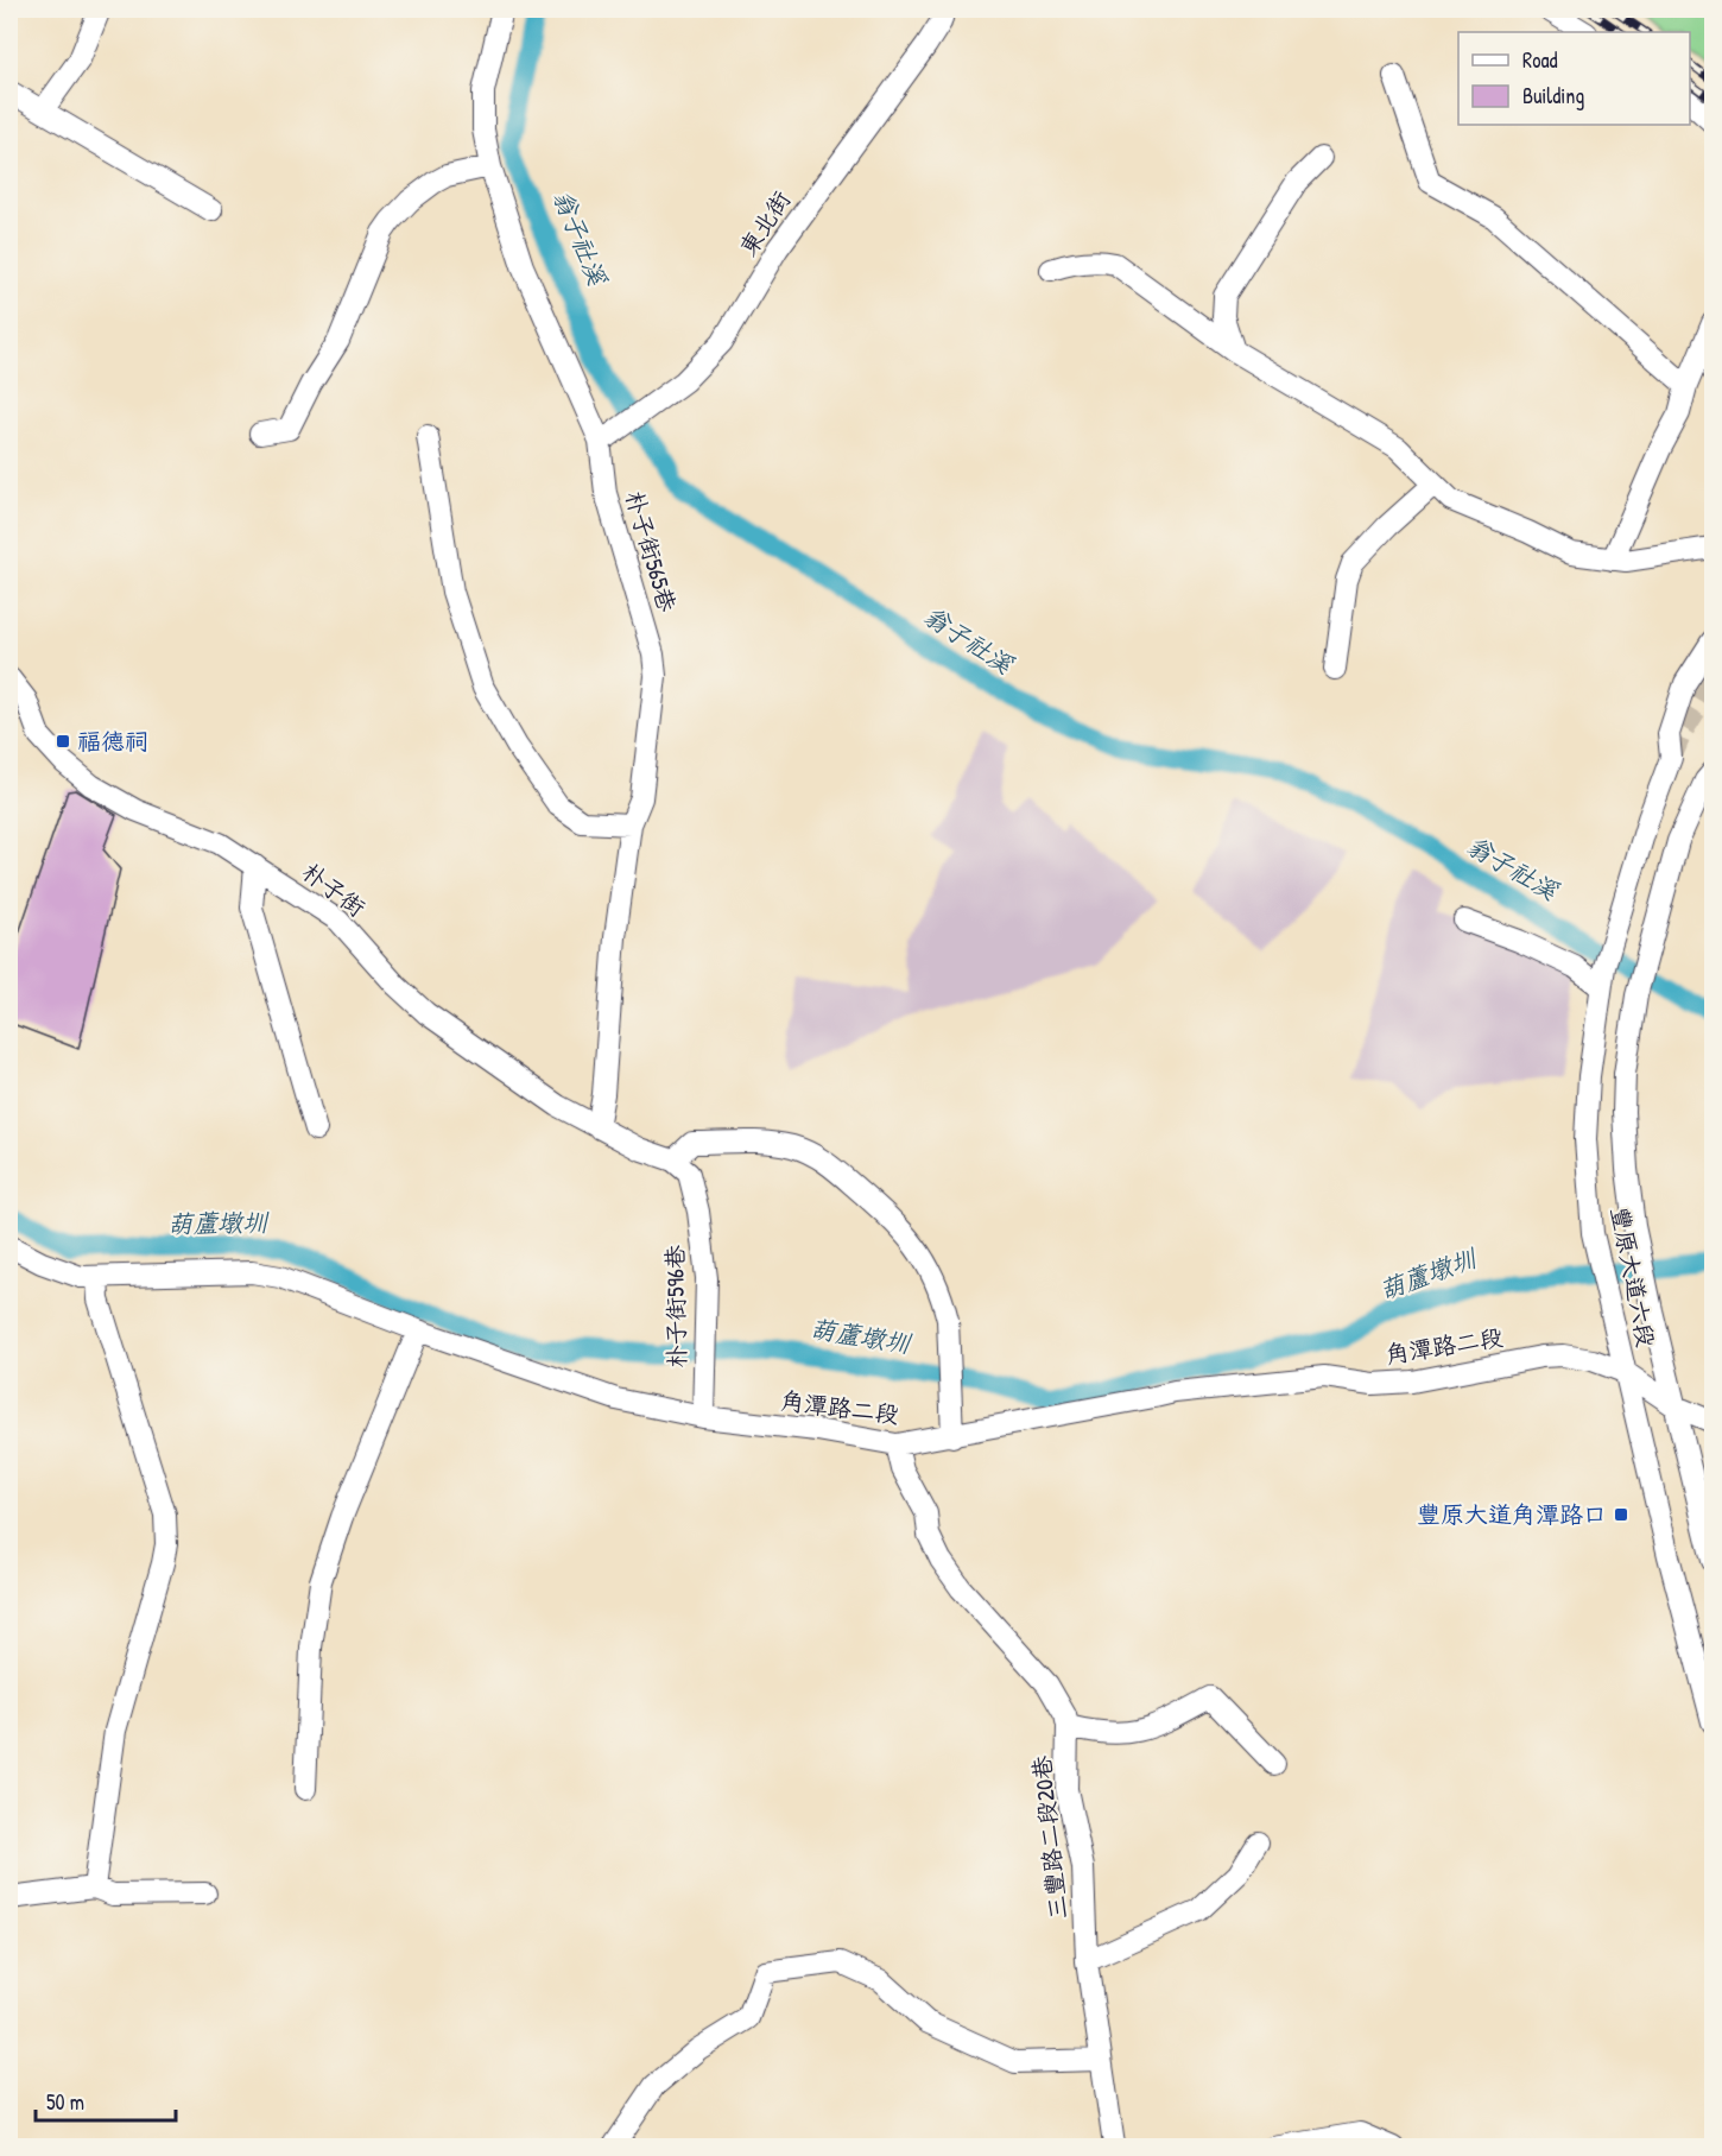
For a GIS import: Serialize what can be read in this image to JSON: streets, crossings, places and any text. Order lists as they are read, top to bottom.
{
  "streets": {
    "street": [
      "東北街",
      "朴子街565巷",
      "朴子街",
      "豐原大道六段",
      "朴子街596巷",
      "角潭路二段",
      "三豐路二段20巷"
    ]
  },
  "crossings": [
    ["東北街", "朴子街565巷"],
    ["朴子街565巷", "朴子街"],
    ["朴子街", "朴子街596巷"],
    ["豐原大道六段", "角潭路二段"],
    ["朴子街596巷", "角潭路二段"],
    ["角潭路二段", "三豐路二段20巷"]
  ],
  "water": ["翁子社溪", "葫蘆墩圳"],
  "places": {
    "transit": ["福德祠", "豐原大道角潭路口"]
  },
  "legend": ["Road", "Building"],
  "scale_bar": "50 m"
}
